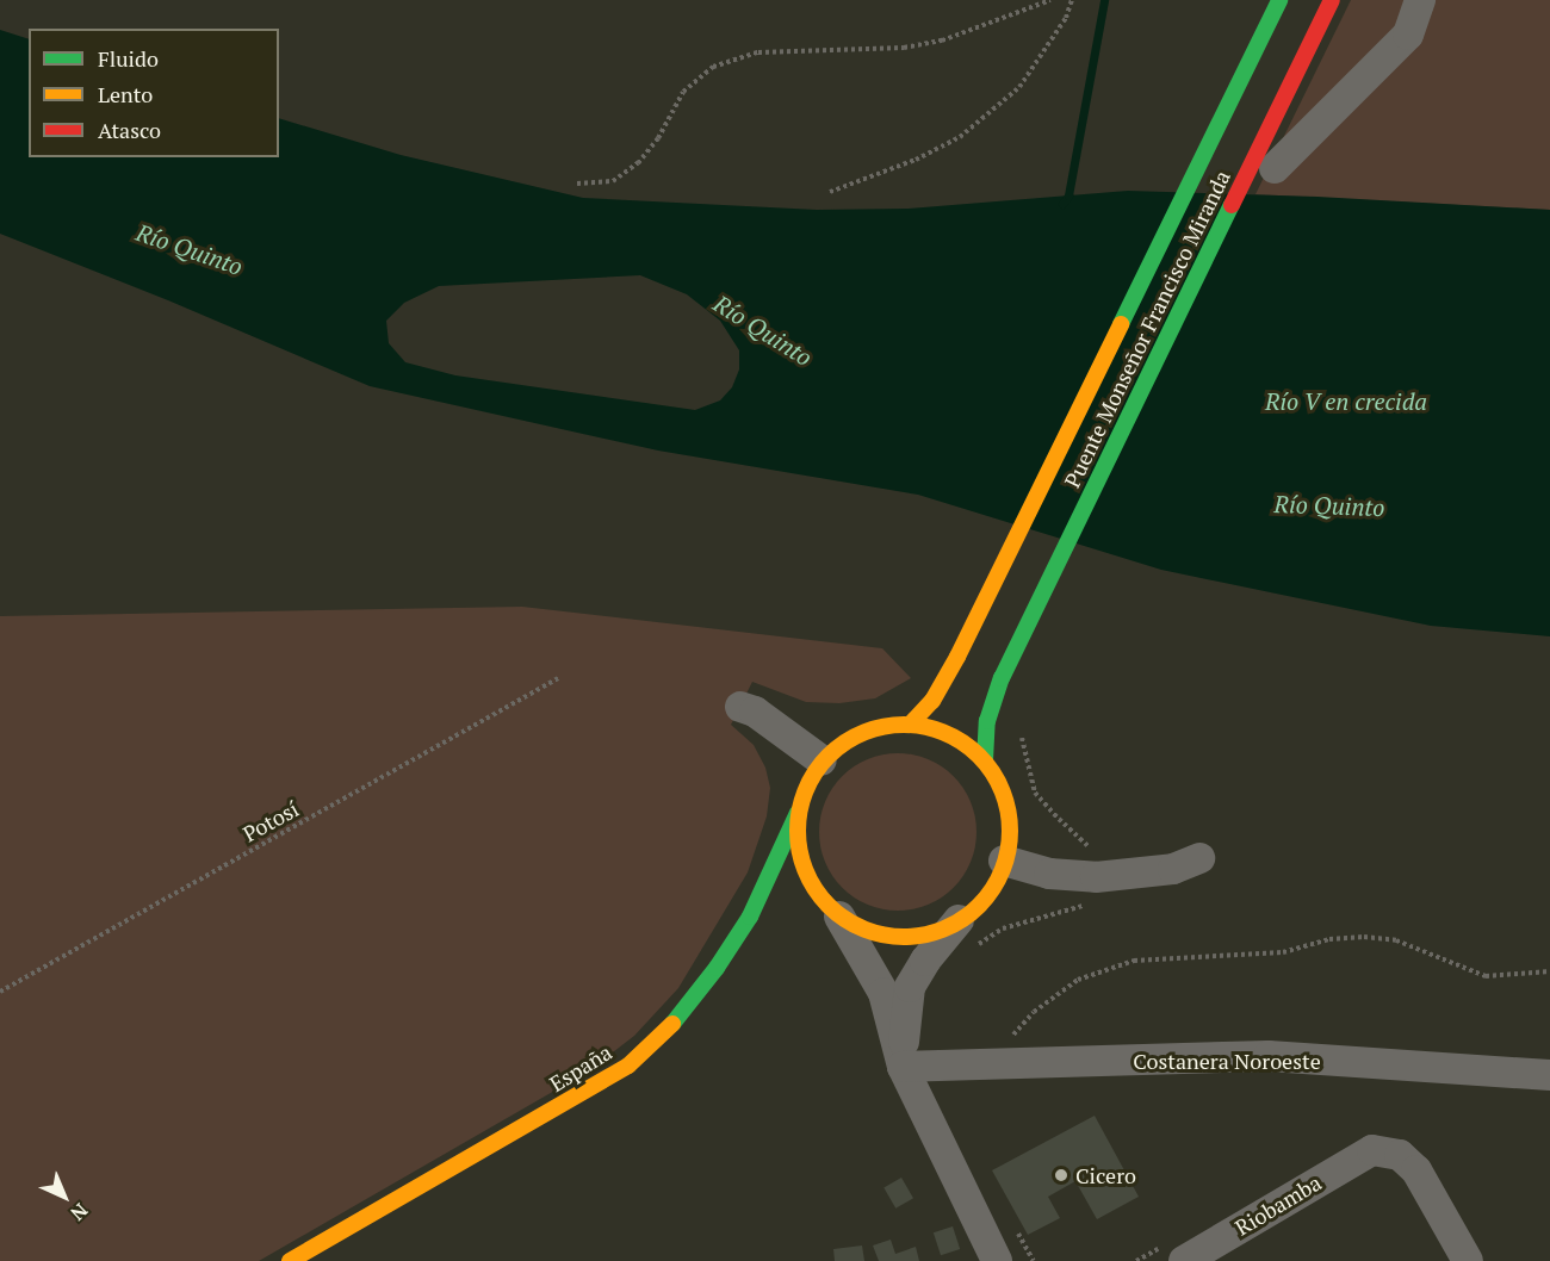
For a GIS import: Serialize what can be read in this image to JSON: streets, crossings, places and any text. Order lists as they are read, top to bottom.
{
  "streets": {
    "street": [
      "Puente Monseñor Francisco Miranda",
      "Costanera Noroeste",
      "España",
      "Riobamba"
    ],
    "path": ["Potosí"]
  },
  "crossings": [
    ["Puente Monseñor Francisco Miranda", "España"]
  ],
  "water": ["Río Quinto", "Río V en crecida"],
  "places": ["Cicero"],
  "legend": ["Fluido", "Lento", "Atasco"],
  "north": "bottom right"
}
